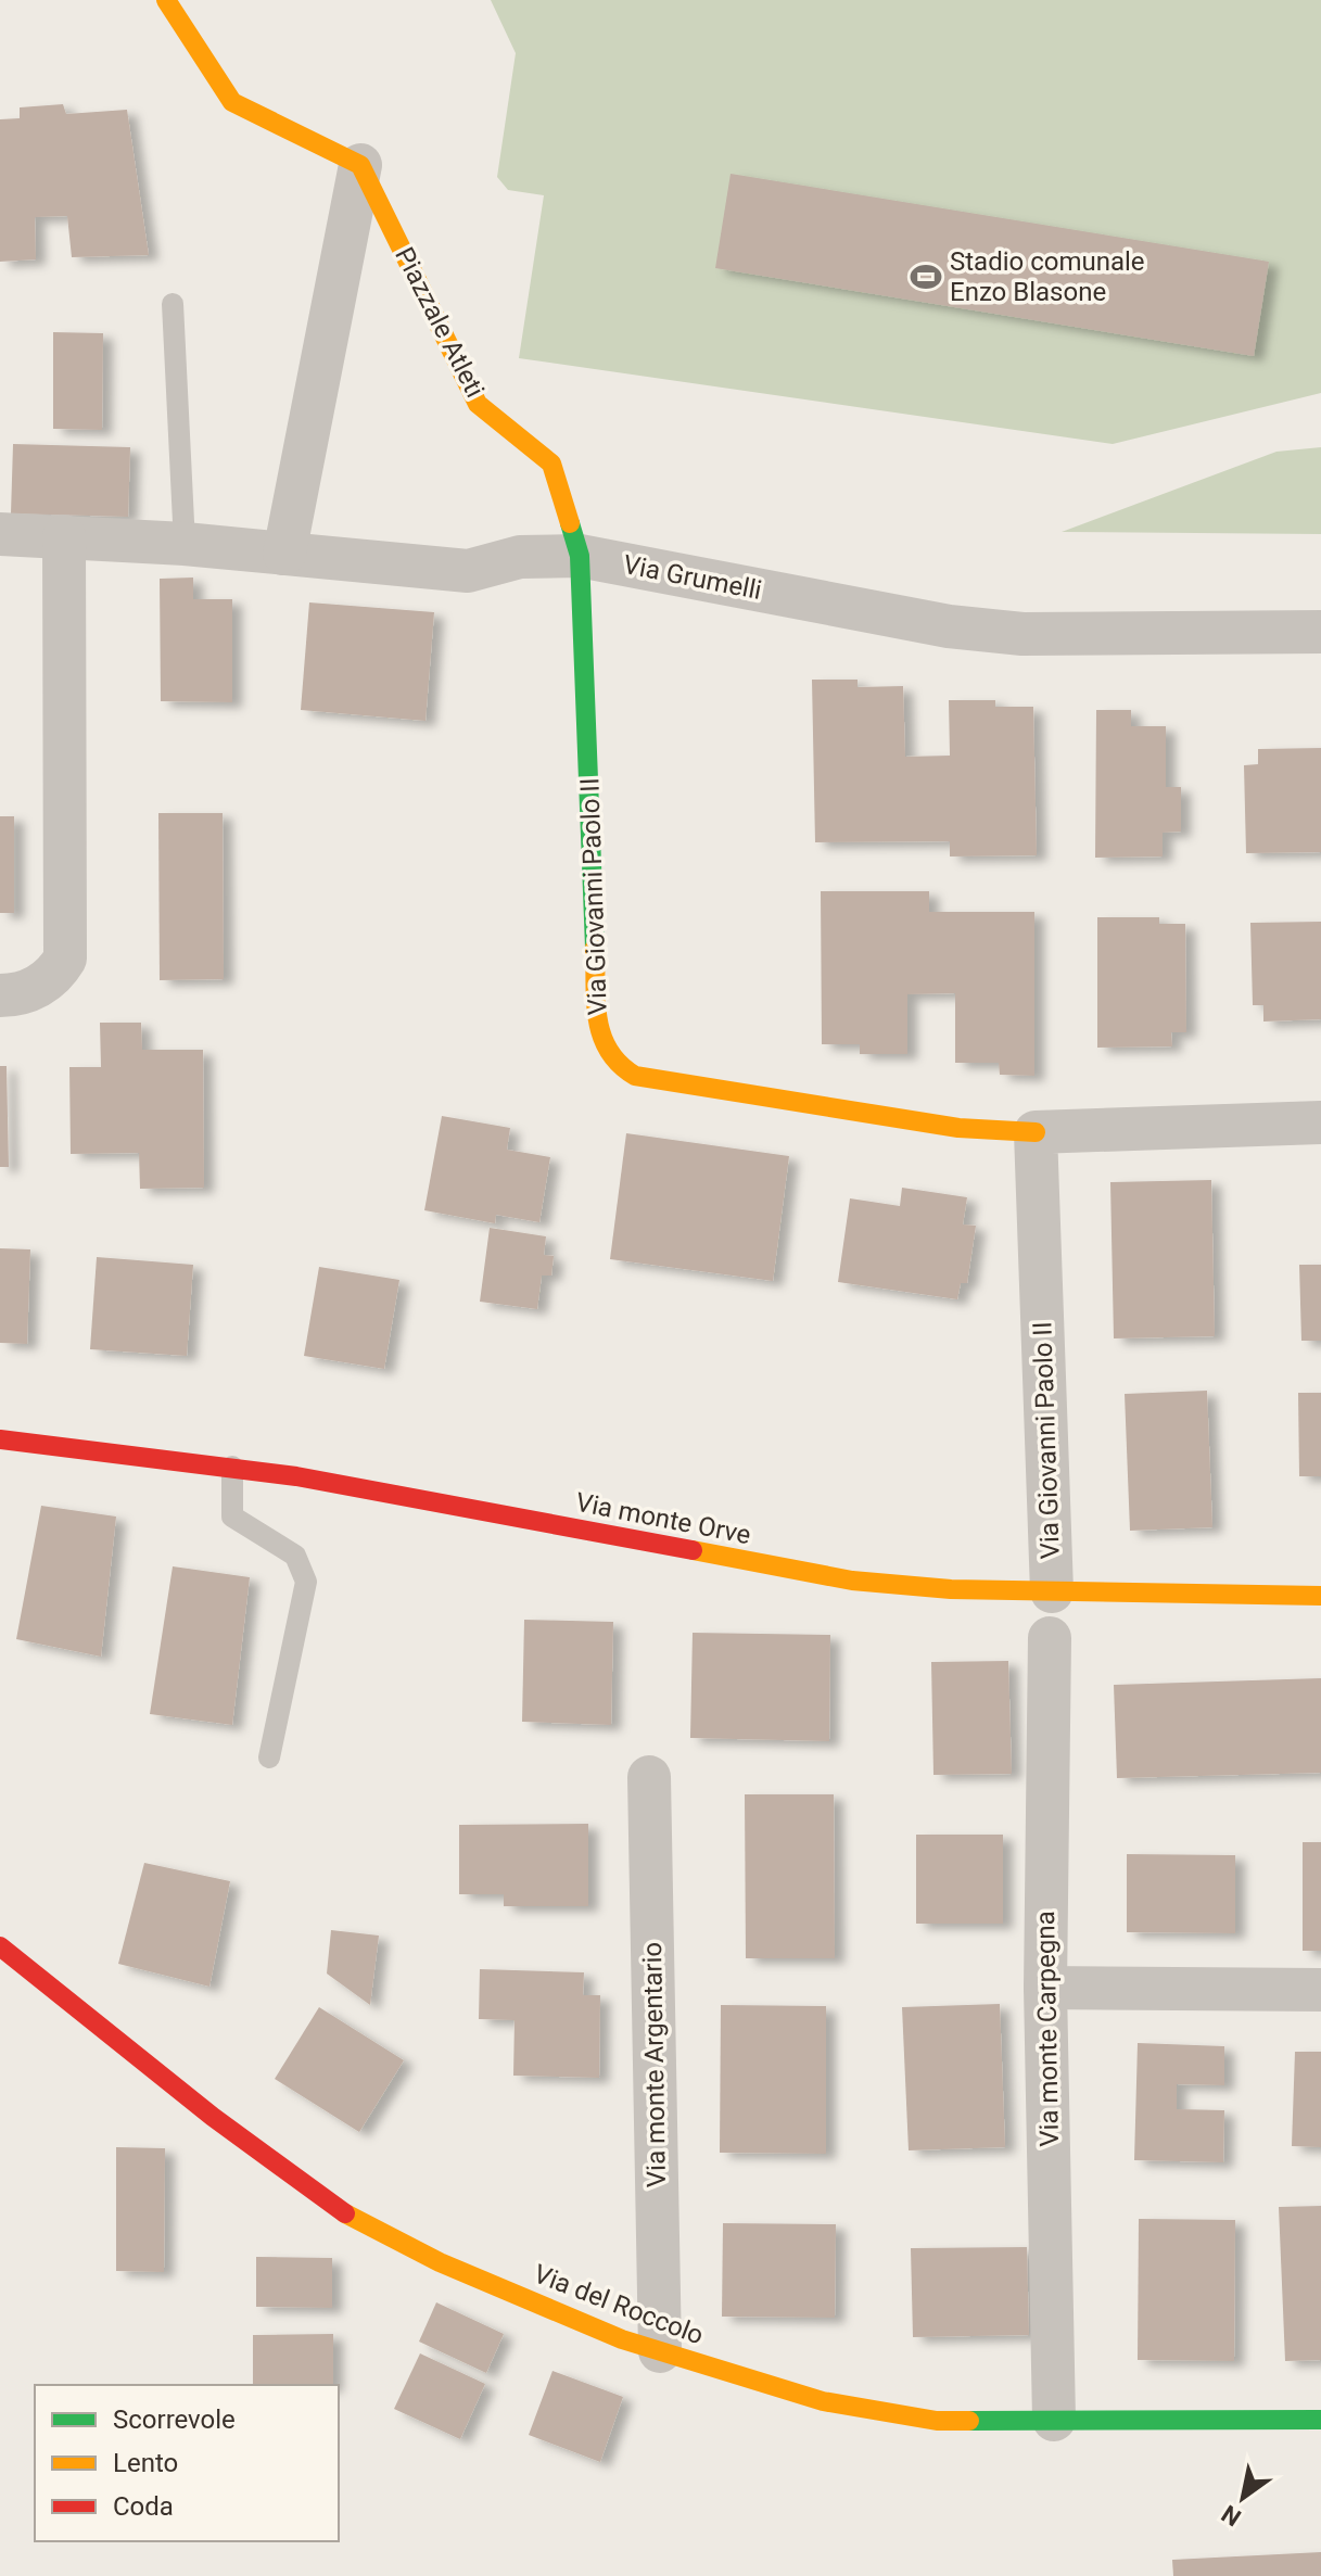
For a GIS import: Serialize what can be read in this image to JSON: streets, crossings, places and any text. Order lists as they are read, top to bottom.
{
  "streets": {
    "street": [
      "Piazzale Atleti",
      "Via Grumelli",
      "Via Giovanni Paolo II",
      "Via monte Orve",
      "Via monte Carpegna",
      "Via monte Argentario",
      "Via del Roccolo"
    ]
  },
  "crossings": [
    ["Piazzale Atleti", "Via Grumelli"],
    ["Piazzale Atleti", "Via Giovanni Paolo II"],
    ["Via Grumelli", "Via Giovanni Paolo II"],
    ["Via Giovanni Paolo II", "Via monte Orve"],
    ["Via monte Carpegna", "Via del Roccolo"],
    ["Via monte Argentario", "Via del Roccolo"]
  ],
  "places": {
    "sports": ["Stadio comunale Enzo Blasone"]
  },
  "legend": ["Scorrevole", "Lento", "Coda"],
  "north": "bottom left"
}
